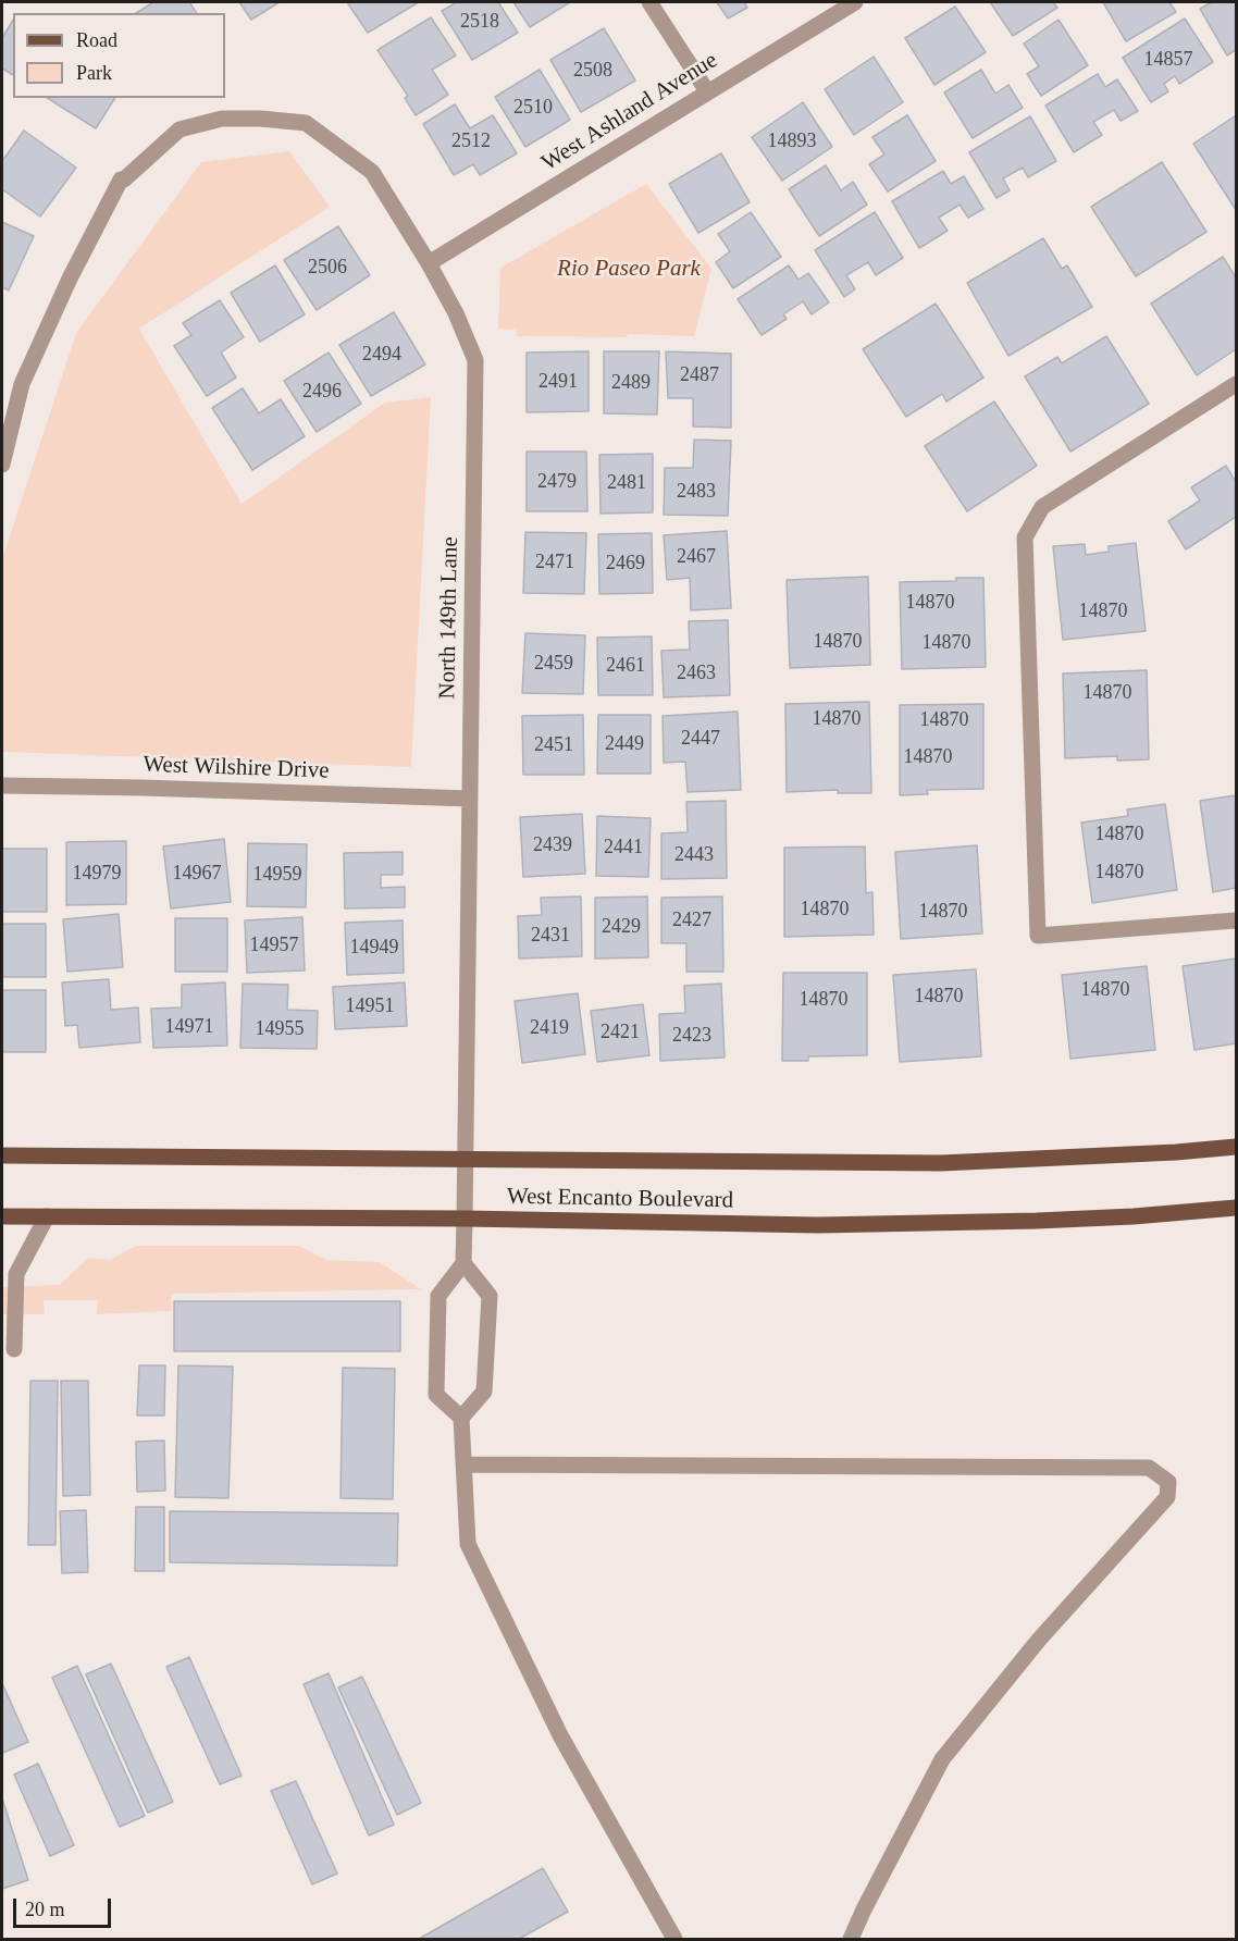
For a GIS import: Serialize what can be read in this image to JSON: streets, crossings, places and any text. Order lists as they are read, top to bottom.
{
  "streets": {
    "main road": ["West Encanto Boulevard"],
    "street": ["West Ashland Avenue", "North 149th Lane", "West Wilshire Drive"]
  },
  "crossings": [
    ["West Ashland Avenue", "North 149th Lane"],
    ["North 149th Lane", "West Wilshire Drive"],
    ["North 149th Lane", "West Encanto Boulevard"]
  ],
  "parks": ["Rio Paseo Park"],
  "house_numbers": [
    "2518",
    "14857",
    "2508",
    "2510",
    "2512",
    "14893",
    "2506",
    "2494",
    "2487",
    "2491",
    "2489",
    "2496",
    "2479",
    "2481",
    "2483",
    "2467",
    "2471",
    "2469",
    "14870",
    "14870",
    "14870",
    "14870",
    "2459",
    "2461",
    "2463",
    "14870",
    "14870",
    "14870",
    "2447",
    "2449",
    "2451",
    "14870",
    "14870",
    "2439",
    "2441",
    "2443",
    "14870",
    "14979",
    "14967",
    "14959",
    "14870",
    "14870",
    "2427",
    "2429",
    "2431",
    "14957",
    "14949",
    "14870",
    "14870",
    "14870",
    "14951",
    "14971",
    "2419",
    "14955",
    "2421",
    "2423"
  ],
  "legend": ["Road", "Park"],
  "scale_bar": "20 m"
}
